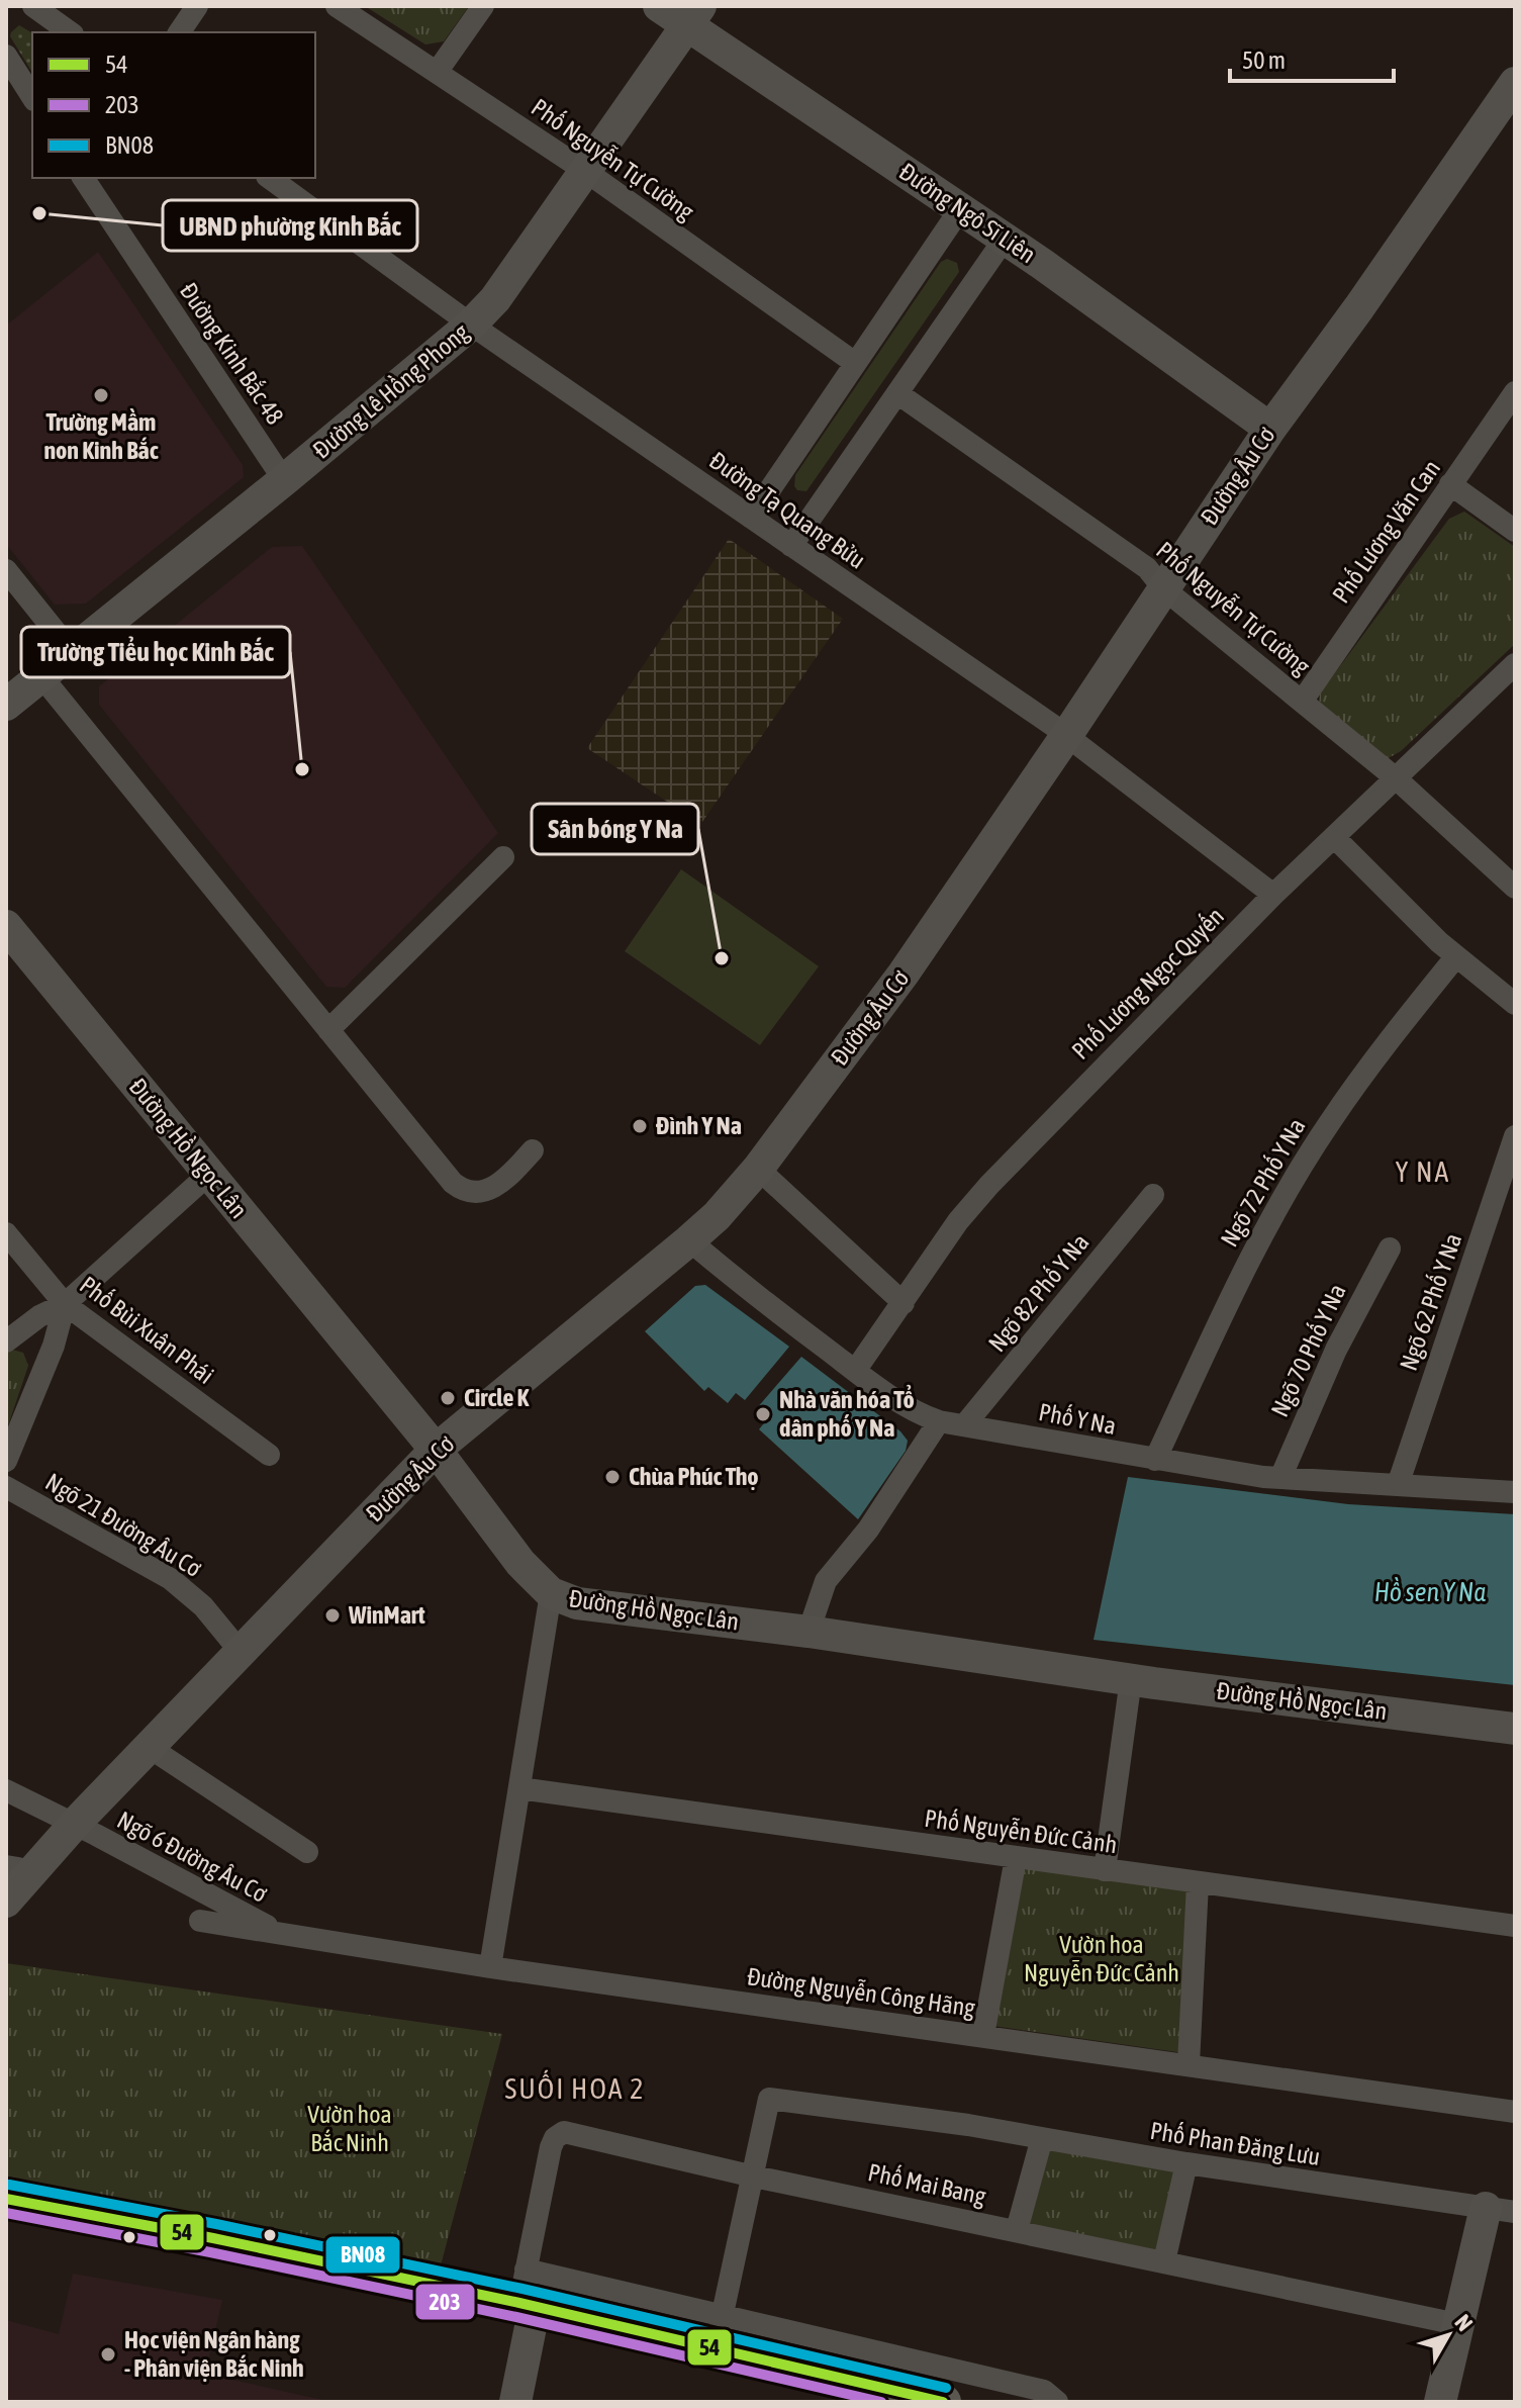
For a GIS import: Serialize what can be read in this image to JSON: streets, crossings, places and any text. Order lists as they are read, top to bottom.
{
  "streets": {
    "street": [
      "Phố Nguyễn Tự Cường",
      "Đường Ngô Sĩ Liên",
      "Đường Kinh Bắc 48",
      "Đường Lê Hồng Phong",
      "Đường Âu Cơ",
      "Đường Tạ Quang Bửu",
      "Phố Lương Văn Can",
      "Phố Lương Ngọc Quyến",
      "Đường Hồ Ngọc Lân",
      "Ngõ 72 Phố Y Na",
      "Ngõ 82 Phố Y Na",
      "Ngõ 62 Phố Y Na",
      "Phố Bùi Xuân Phái",
      "Ngõ 70 Phố Y Na",
      "Phố Y Na",
      "Ngõ 21 Đường Âu Cơ",
      "Phố Nguyễn Đức Cảnh",
      "Ngõ 6 Đường Âu Cơ",
      "Đường Nguyễn Công Hãng",
      "Phố Phan Đăng Lưu",
      "Phố Mai Bang"
    ]
  },
  "crossings": [
    ["Phố Nguyễn Tự Cường", "Đường Lê Hồng Phong"],
    ["Phố Nguyễn Tự Cường", "Đường Âu Cơ"],
    ["Phố Nguyễn Tự Cường", "Phố Lương Văn Can"],
    ["Phố Nguyễn Tự Cường", "Phố Lương Ngọc Quyến"],
    ["Đường Ngô Sĩ Liên", "Đường Lê Hồng Phong"],
    ["Đường Ngô Sĩ Liên", "Đường Âu Cơ"],
    ["Đường Kinh Bắc 48", "Đường Lê Hồng Phong"],
    ["Đường Lê Hồng Phong", "Đường Tạ Quang Bửu"],
    ["Đường Âu Cơ", "Đường Tạ Quang Bửu"],
    ["Đường Âu Cơ", "Đường Hồ Ngọc Lân"],
    ["Đường Âu Cơ", "Phố Y Na"],
    ["Đường Âu Cơ", "Ngõ 21 Đường Âu Cơ"],
    ["Đường Âu Cơ", "Ngõ 6 Đường Âu Cơ"],
    ["Đường Tạ Quang Bửu", "Phố Lương Ngọc Quyến"],
    ["Phố Lương Ngọc Quyến", "Phố Y Na"],
    ["Ngõ 72 Phố Y Na", "Phố Y Na"],
    ["Ngõ 82 Phố Y Na", "Phố Y Na"],
    ["Ngõ 62 Phố Y Na", "Phố Y Na"],
    ["Ngõ 70 Phố Y Na", "Phố Y Na"],
    ["Ngõ 6 Đường Âu Cơ", "Đường Nguyễn Công Hãng"],
    ["Phố Phan Đăng Lưu", "Phố Mai Bang"]
  ],
  "districts": ["Y NA", "SUỐI HOA 2"],
  "water": ["Hồ sen Y Na"],
  "parks": ["Vườn hoa Nguyễn Đức Cảnh", "Vườn hoa Bắc Ninh"],
  "places": [
    "UBND phường Kinh Bắc",
    "Trường Mầm non Kinh Bắc",
    "Trường Tiểu học Kinh Bắc",
    "Sân bóng Y Na",
    "Đình Y Na",
    "Circle K",
    "Nhà văn hóa Tổ dân phố Y Na",
    "Chùa Phúc Thọ",
    "WinMart",
    "Học viện Ngân hàng - Phân viện Bắc Ninh"
  ],
  "lines": ["transit line BN08", "transit line 54", "transit line 203"],
  "legend": ["54", "203", "BN08"],
  "scale_bar": "50 m",
  "north": "top right"
}
